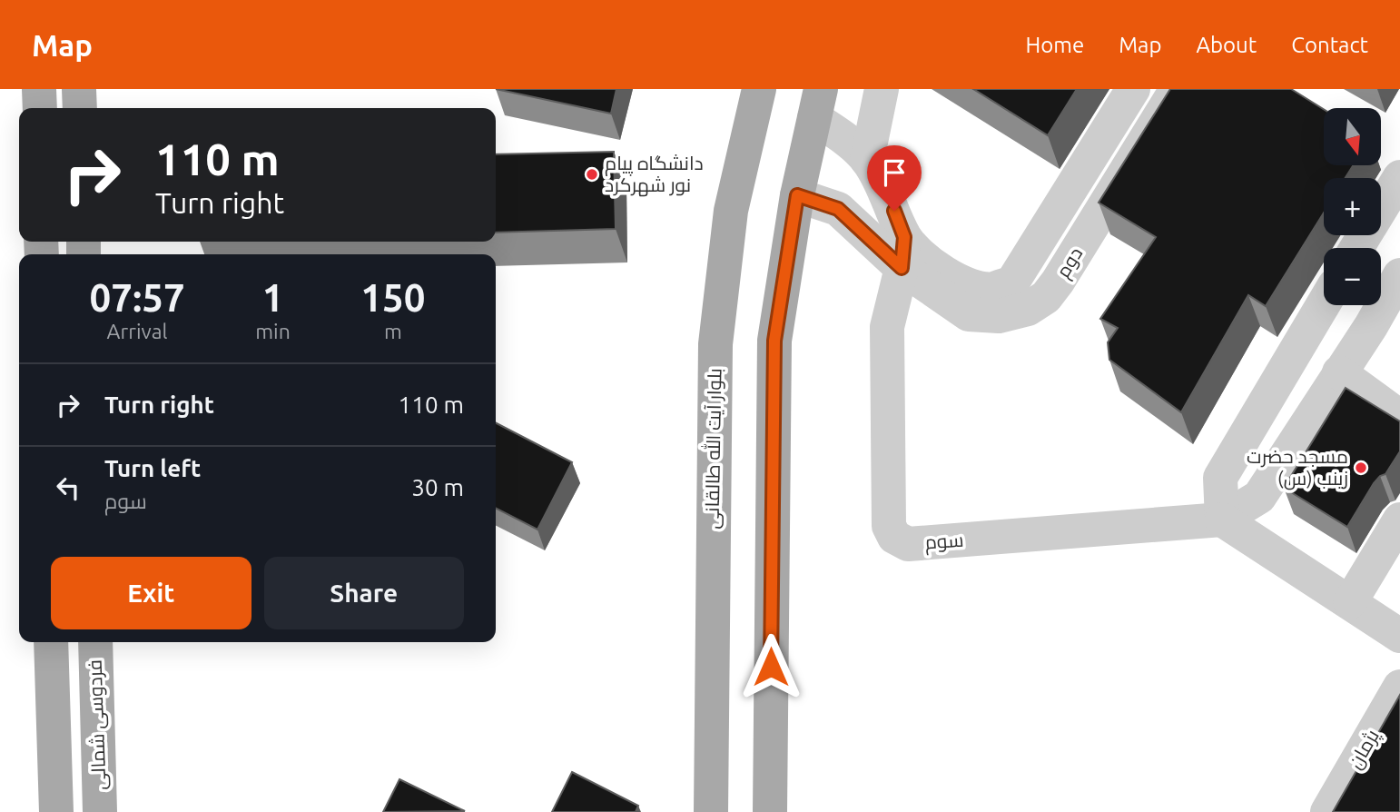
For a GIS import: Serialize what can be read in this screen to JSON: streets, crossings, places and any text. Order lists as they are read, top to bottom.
{
  "streets": {
    "main road": ["بلوار آیت الله طالقانی", "فردوسی شمالی"],
    "street": ["دوم", "سوم", "پژمان"]
  },
  "places": ["دانشگاه پیام نور شهرکرد", "مسجد حضرت زینب (س)"],
  "north": "bottom",
  "page": {
    "header": "Map",
    "nav": [
      "Home",
      "Map",
      "About",
      "Contact"
    ],
    "map_buttons": ["+", "−"],
    "turn": ["110 m", "Turn right"],
    "eta": [
      "07:57",
      "Arrival",
      "1",
      "min",
      "150",
      "m"
    ],
    "list": [
      {
        "name": "Turn right",
        "value": "110 m"
      },
      {
        "name": "Turn left",
        "note": "سوم",
        "value": "30 m"
      }
    ],
    "buttons": ["Exit", "Share"]
  }
}
